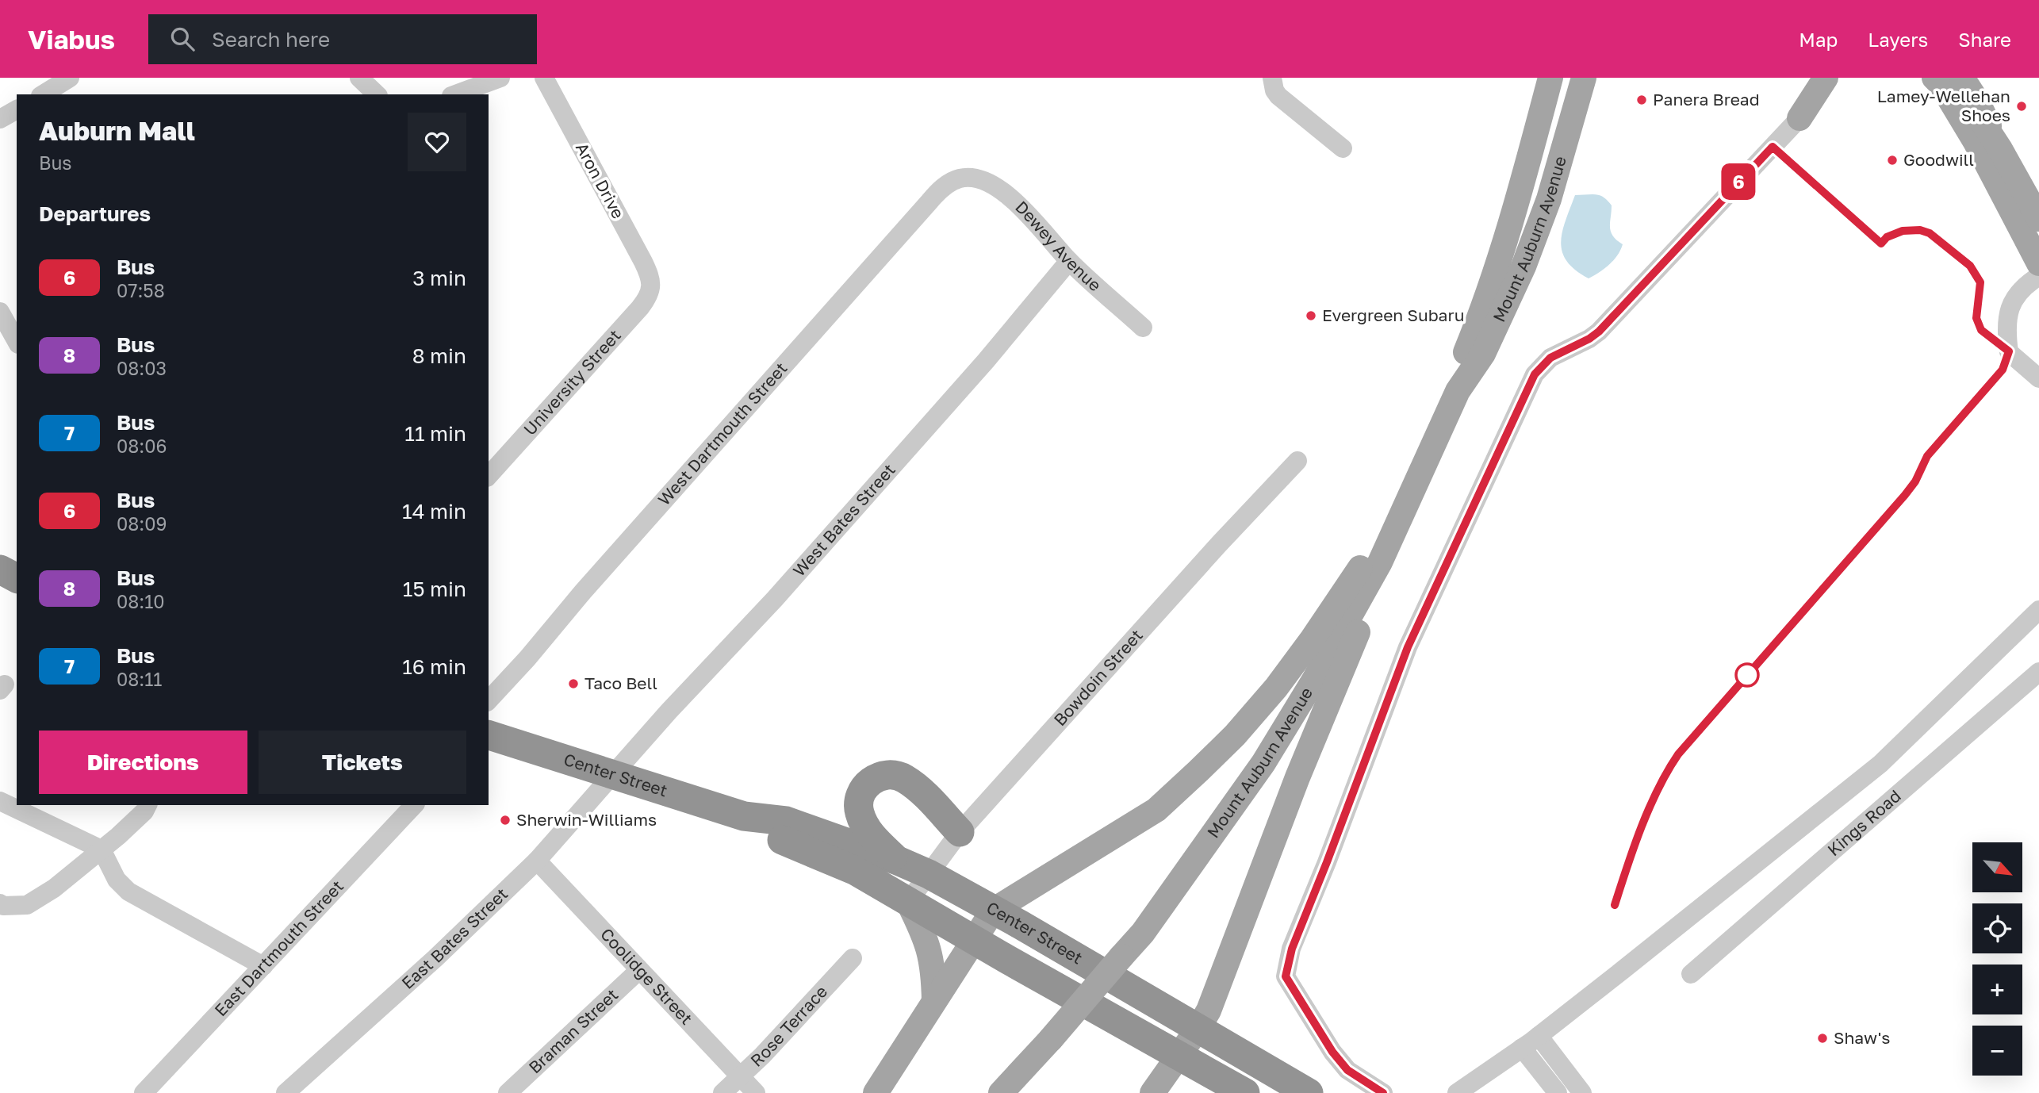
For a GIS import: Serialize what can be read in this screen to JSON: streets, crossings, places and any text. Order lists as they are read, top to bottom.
{
  "streets": {
    "highway": ["Center Street"],
    "main road": ["Mount Auburn Avenue"],
    "street": [
      "Aron Drive",
      "Dewey Avenue",
      "University Street",
      "West Dartmouth Street",
      "West Bates Street",
      "Bowdoin Street",
      "Kings Road",
      "East Bates Street",
      "East Dartmouth Street",
      "Coolidge Street",
      "Rose Terrace",
      "Braman Street"
    ]
  },
  "crossings": [
    ["Aron Drive", "University Street"],
    ["Dewey Avenue", "West Dartmouth Street"],
    ["Dewey Avenue", "West Bates Street"],
    ["West Bates Street", "Center Street"],
    ["West Bates Street", "East Bates Street"],
    ["Bowdoin Street", "Center Street"],
    ["Center Street", "East Bates Street"],
    ["East Bates Street", "Coolidge Street"],
    ["Coolidge Street", "Rose Terrace"],
    ["Coolidge Street", "Braman Street"]
  ],
  "places": [
    "Panera Bread",
    "Lamey-Wellehan Shoes",
    "Goodwill",
    "Evergreen Subaru",
    "Taco Bell",
    "Sherwin-Williams",
    "Shaw's"
  ],
  "lines": ["bus line 6"],
  "north": "bottom right",
  "page": {
    "header": "Viabus",
    "search": "Search here",
    "nav": ["Map", "Layers", "Share"],
    "on_map": "6",
    "heading": [
      ["Auburn Mall", "Bus"],
      "Departures"
    ],
    "list": [
      {
        "mark": "6",
        "name": "Bus",
        "note": "07:58",
        "value": "3 min"
      },
      {
        "mark": "8",
        "name": "Bus",
        "note": "08:03",
        "value": "8 min"
      },
      {
        "mark": "7",
        "name": "Bus",
        "note": "08:06",
        "value": "11 min"
      },
      {
        "mark": "6",
        "name": "Bus",
        "note": "08:09",
        "value": "14 min"
      },
      {
        "mark": "8",
        "name": "Bus",
        "note": "08:10",
        "value": "15 min"
      },
      {
        "mark": "7",
        "name": "Bus",
        "note": "08:11",
        "value": "16 min"
      }
    ],
    "buttons": ["Directions", "Tickets"],
    "map_buttons": ["+", "−"]
  }
}
